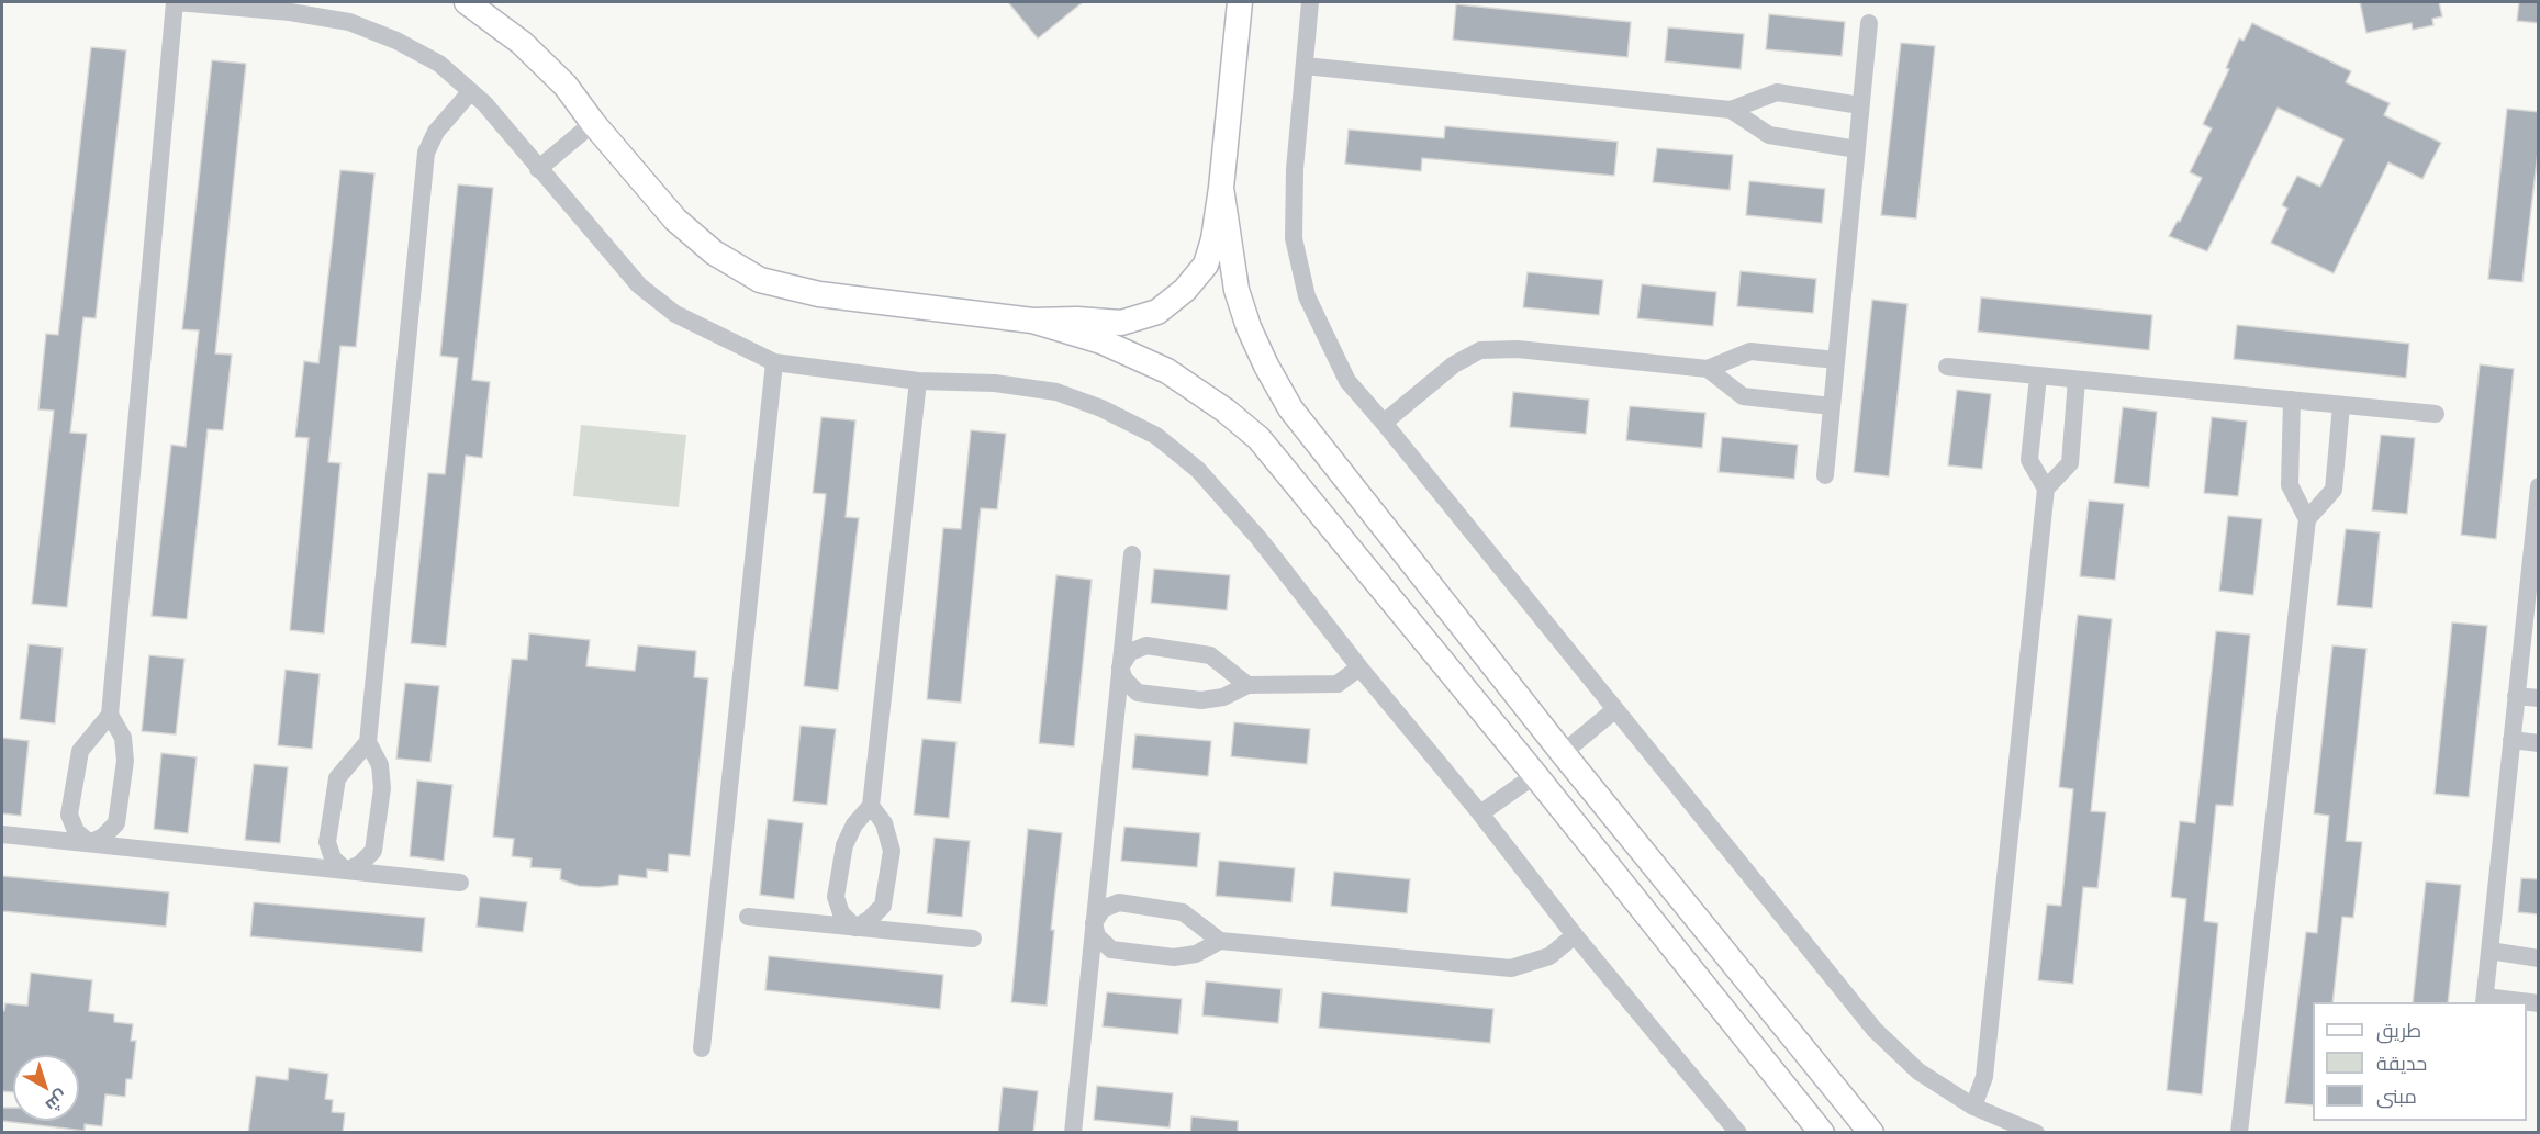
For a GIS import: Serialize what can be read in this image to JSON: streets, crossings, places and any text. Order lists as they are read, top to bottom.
{
  "legend": ["طريق", "حديقة", "مبنى"],
  "north": "bottom right"
}
